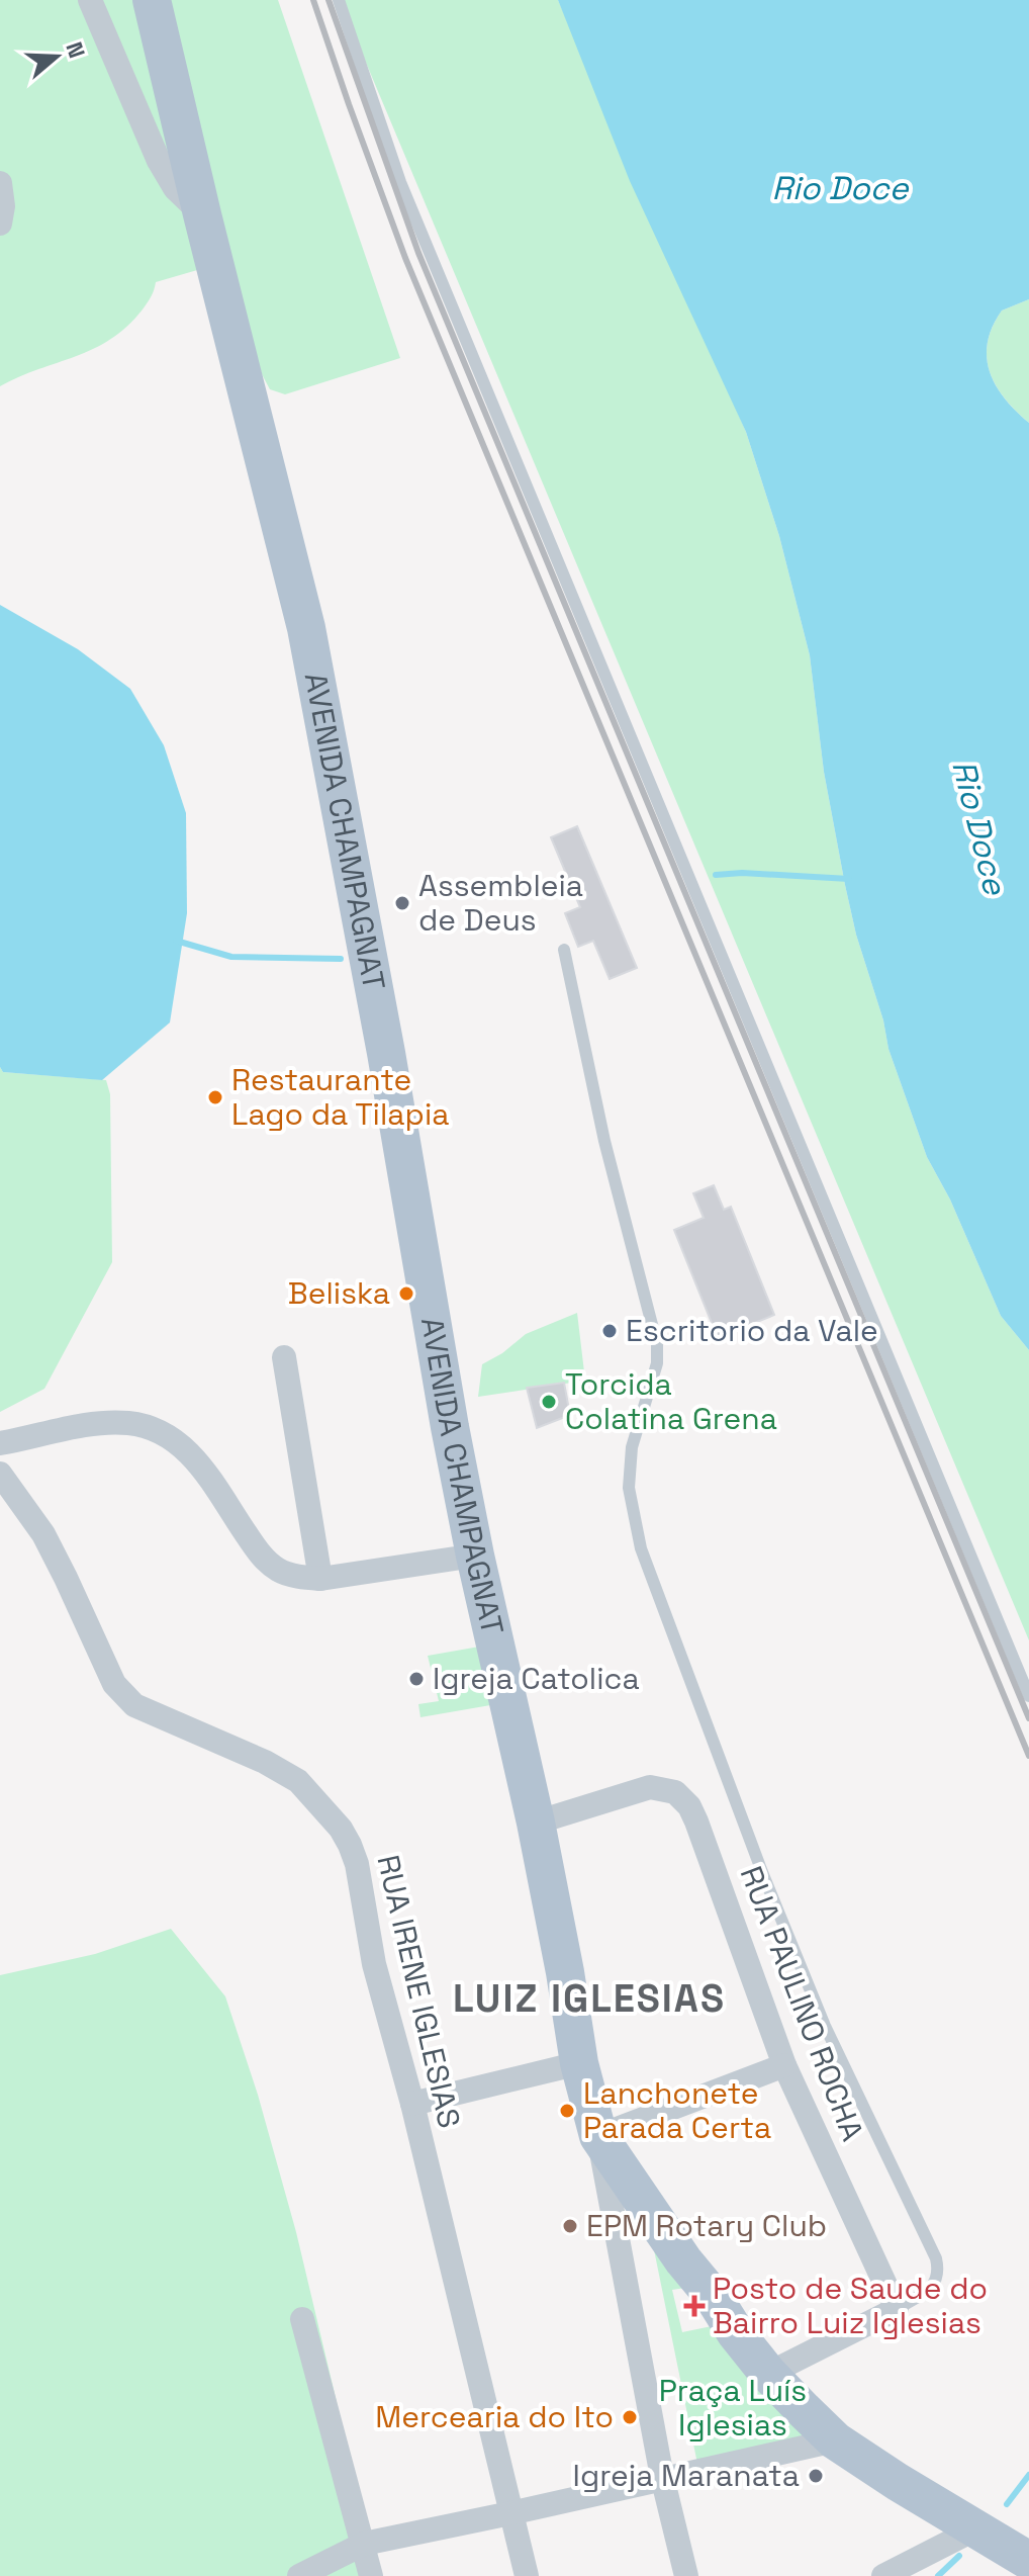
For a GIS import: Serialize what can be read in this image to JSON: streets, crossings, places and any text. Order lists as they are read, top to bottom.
{
  "streets": {
    "main road": ["AVENIDA CHAMPAGNAT"],
    "street": ["RUA IRENE IGLESIAS", "RUA PAULINO ROCHA"]
  },
  "crossings": [
    ["AVENIDA CHAMPAGNAT", "RUA PAULINO ROCHA"]
  ],
  "districts": ["LUIZ IGLESIAS"],
  "water": ["Rio Doce"],
  "parks": ["Praça Luís Iglesias"],
  "places": {
    "other": [
      "Assembleia de Deus",
      "Restaurante Lago da Tilapia",
      "Beliska",
      "Escritorio da Vale",
      "Torcida Colatina Grena",
      "Igreja Catolica",
      "Lanchonete Parada Certa",
      "EPM Rotary Club",
      "Mercearia do Ito",
      "Igreja Maranata"
    ],
    "health": ["Posto de Saude do Bairro Luiz Iglesias"]
  },
  "north": "right"
}
